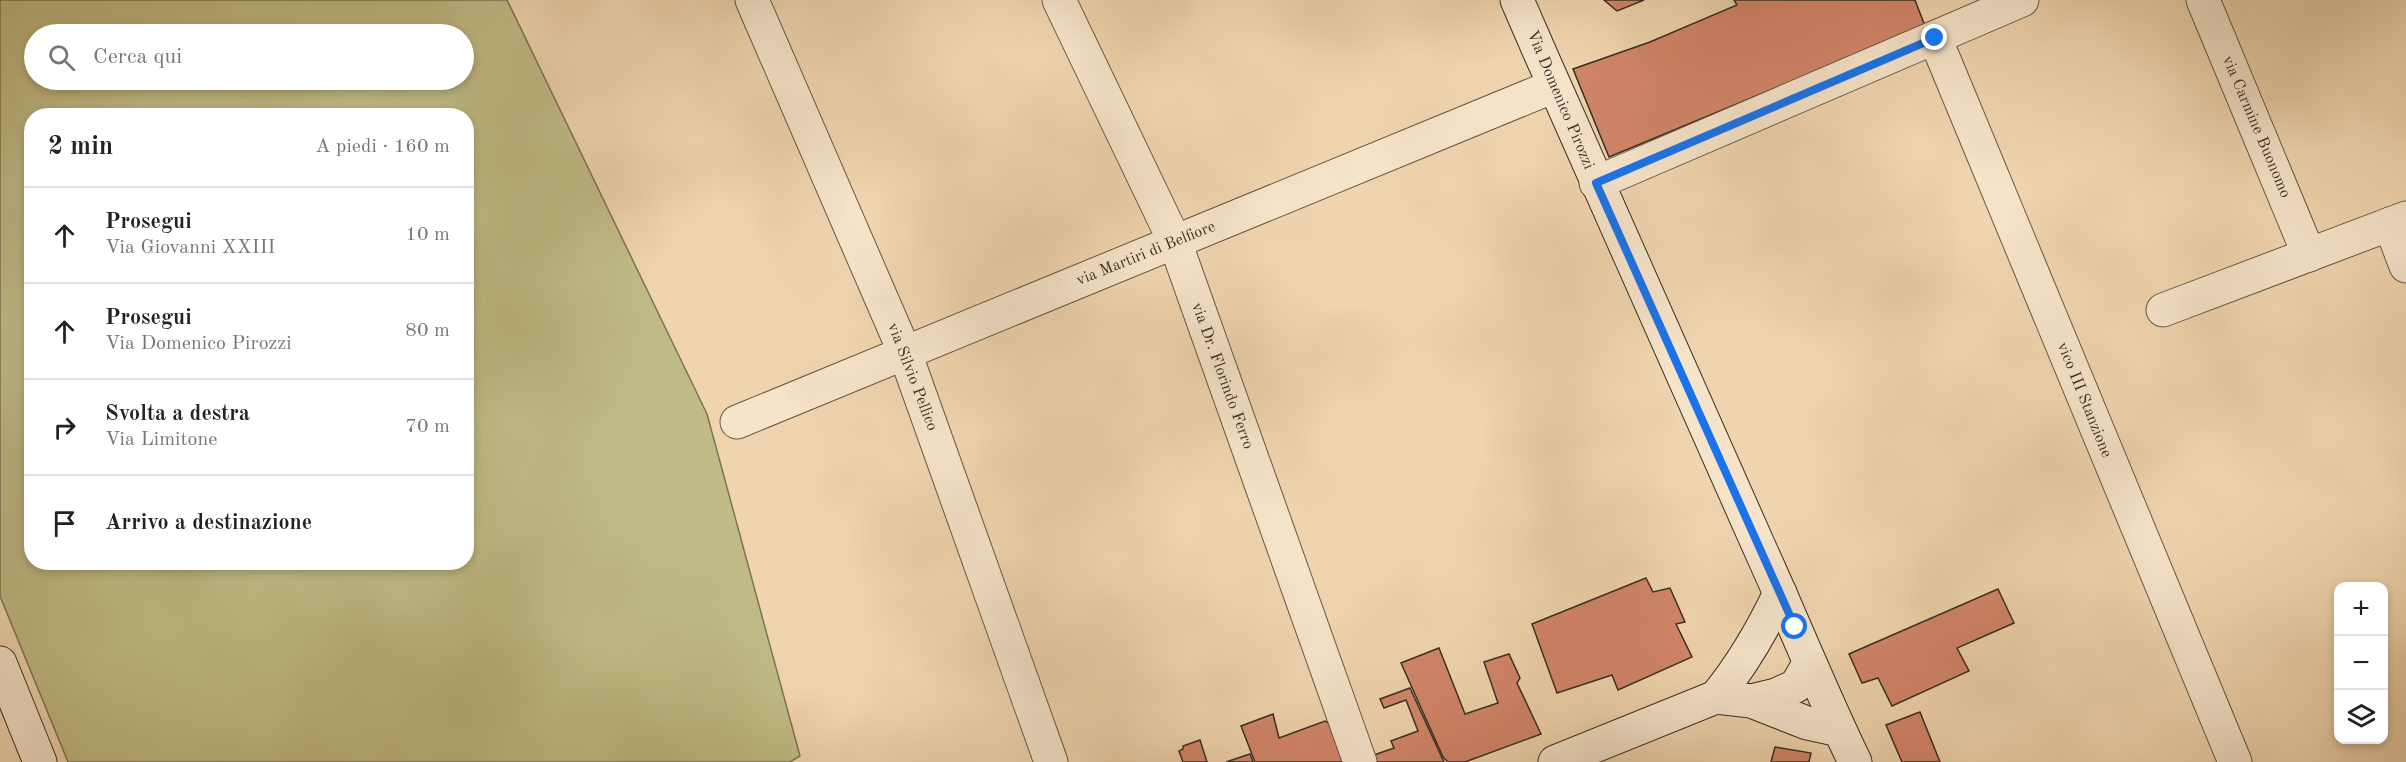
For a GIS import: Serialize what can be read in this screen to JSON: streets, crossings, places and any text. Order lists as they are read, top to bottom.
{
  "streets": {
    "street": [
      "Via Domenico Pirozzi",
      "via Carmine Buonomo",
      "via Martiri di Belfiore",
      "via Dr. Florindo Ferro",
      "via Silvio Pellico",
      "vico III Stanzione"
    ]
  },
  "crossings": [
    ["Via Domenico Pirozzi", "via Martiri di Belfiore"],
    ["via Martiri di Belfiore", "via Dr. Florindo Ferro"],
    ["via Martiri di Belfiore", "via Silvio Pellico"]
  ],
  "page": {
    "search": "Cerca qui",
    "heading": ["2 min", "A piedi · 160 m"],
    "list": [
      ["Prosegui", "Via Giovanni XXIII", "10 m"],
      ["Prosegui", "Via Domenico Pirozzi", "80 m"],
      ["Svolta a destra", "Via Limitone", "70 m"],
      "Arrivo a destinazione"
    ],
    "map_buttons": ["+", "−"]
  }
}
